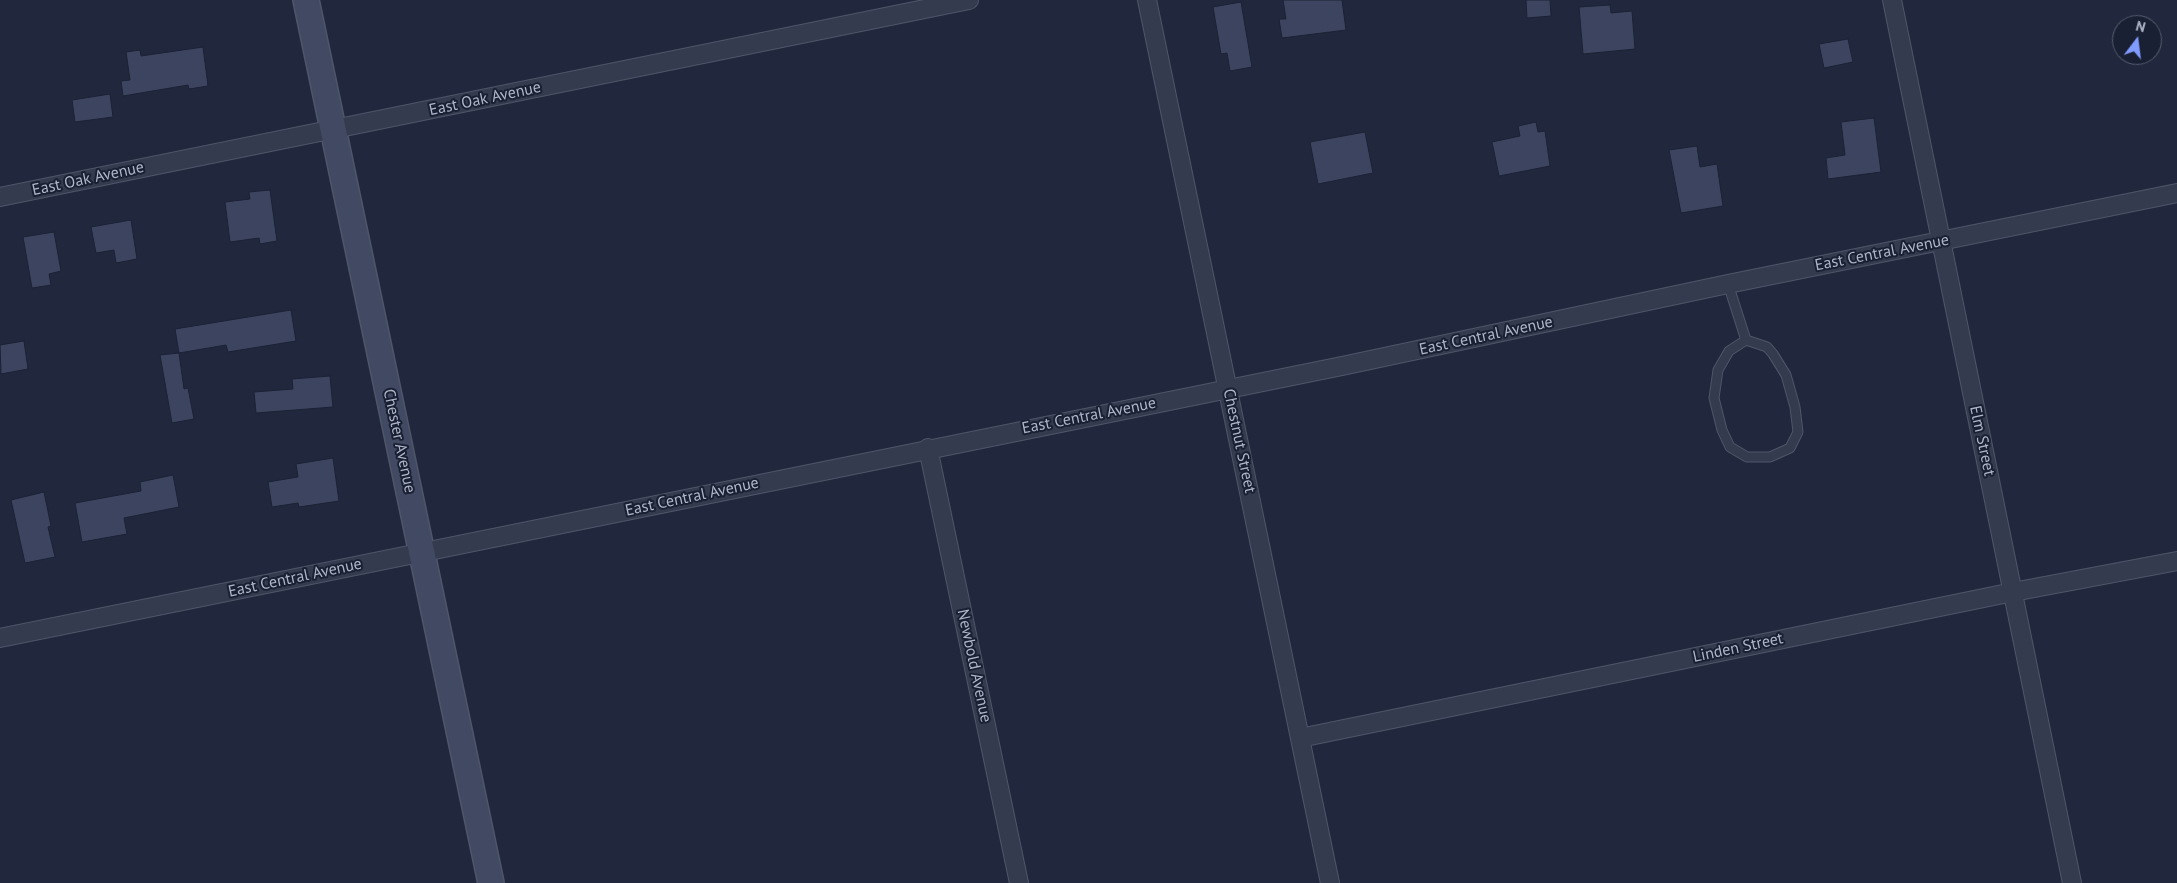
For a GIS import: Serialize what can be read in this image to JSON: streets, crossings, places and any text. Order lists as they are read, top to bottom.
{
  "streets": {
    "main road": ["Chester Avenue"],
    "street": [
      "East Oak Avenue",
      "East Central Avenue",
      "Chestnut Street",
      "Elm Street",
      "Linden Street",
      "Newbold Avenue"
    ]
  },
  "crossings": [
    ["East Oak Avenue", "Chester Avenue"],
    ["East Central Avenue", "Chester Avenue"],
    ["East Central Avenue", "Chestnut Street"],
    ["East Central Avenue", "Elm Street"],
    ["East Central Avenue", "Newbold Avenue"],
    ["Chestnut Street", "Linden Street"],
    ["Elm Street", "Linden Street"]
  ],
  "north": "top"
}
